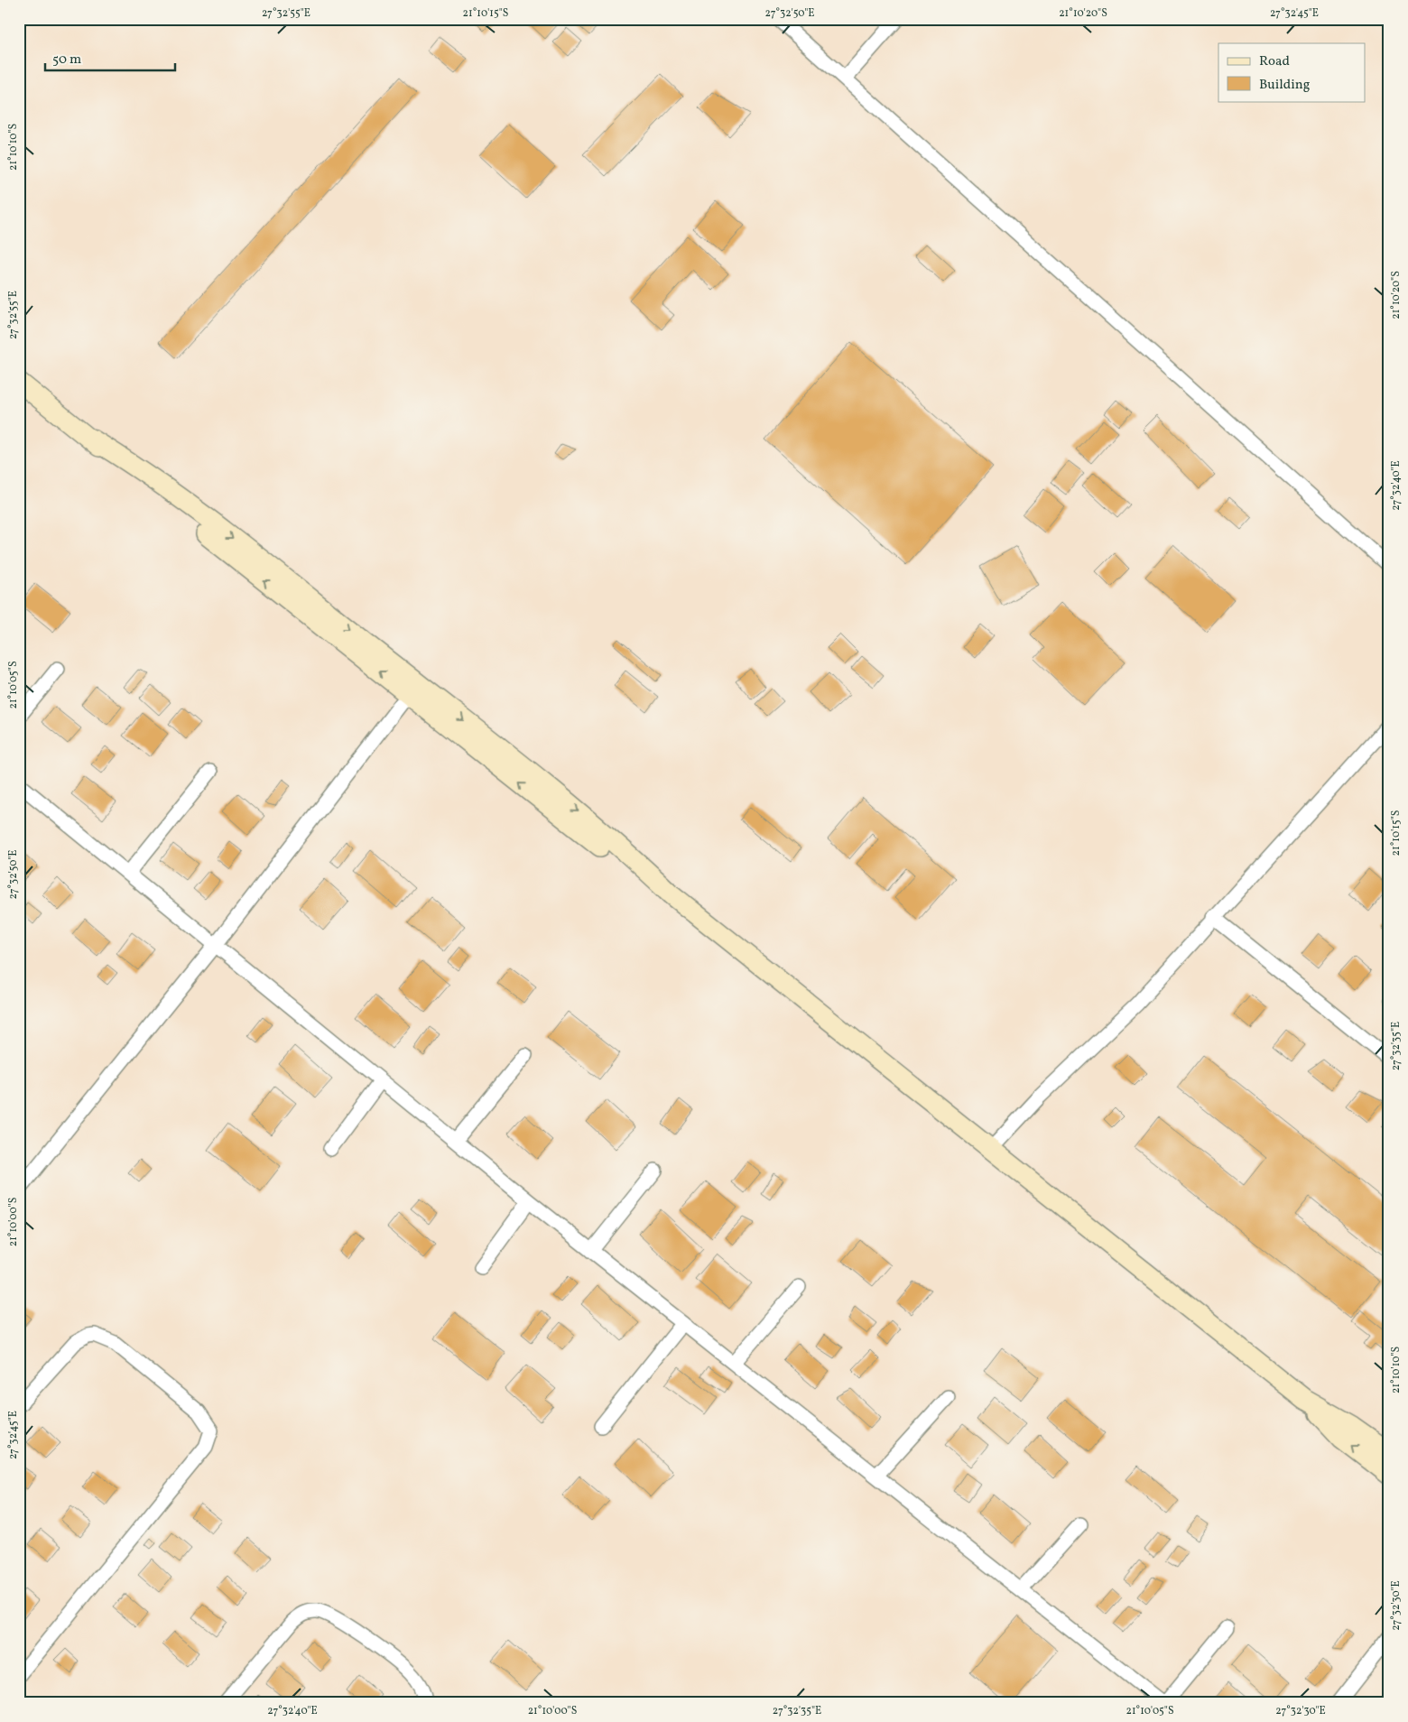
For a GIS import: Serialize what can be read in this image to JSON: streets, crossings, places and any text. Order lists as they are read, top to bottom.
{
  "legend": ["Road", "Building"],
  "scale_bar": "50 m",
  "coordinates": [
    "27°32'55\"E",
    "21°10'15\"S",
    "27°32'50\"E",
    "21°10'20\"S",
    "27°32'45\"E",
    "21°10'10\"S",
    "27°32'40\"E",
    "21°10'05\"S",
    "27°32'35\"E",
    "21°10'00\"S",
    "27°32'30\"E"
  ]
}
